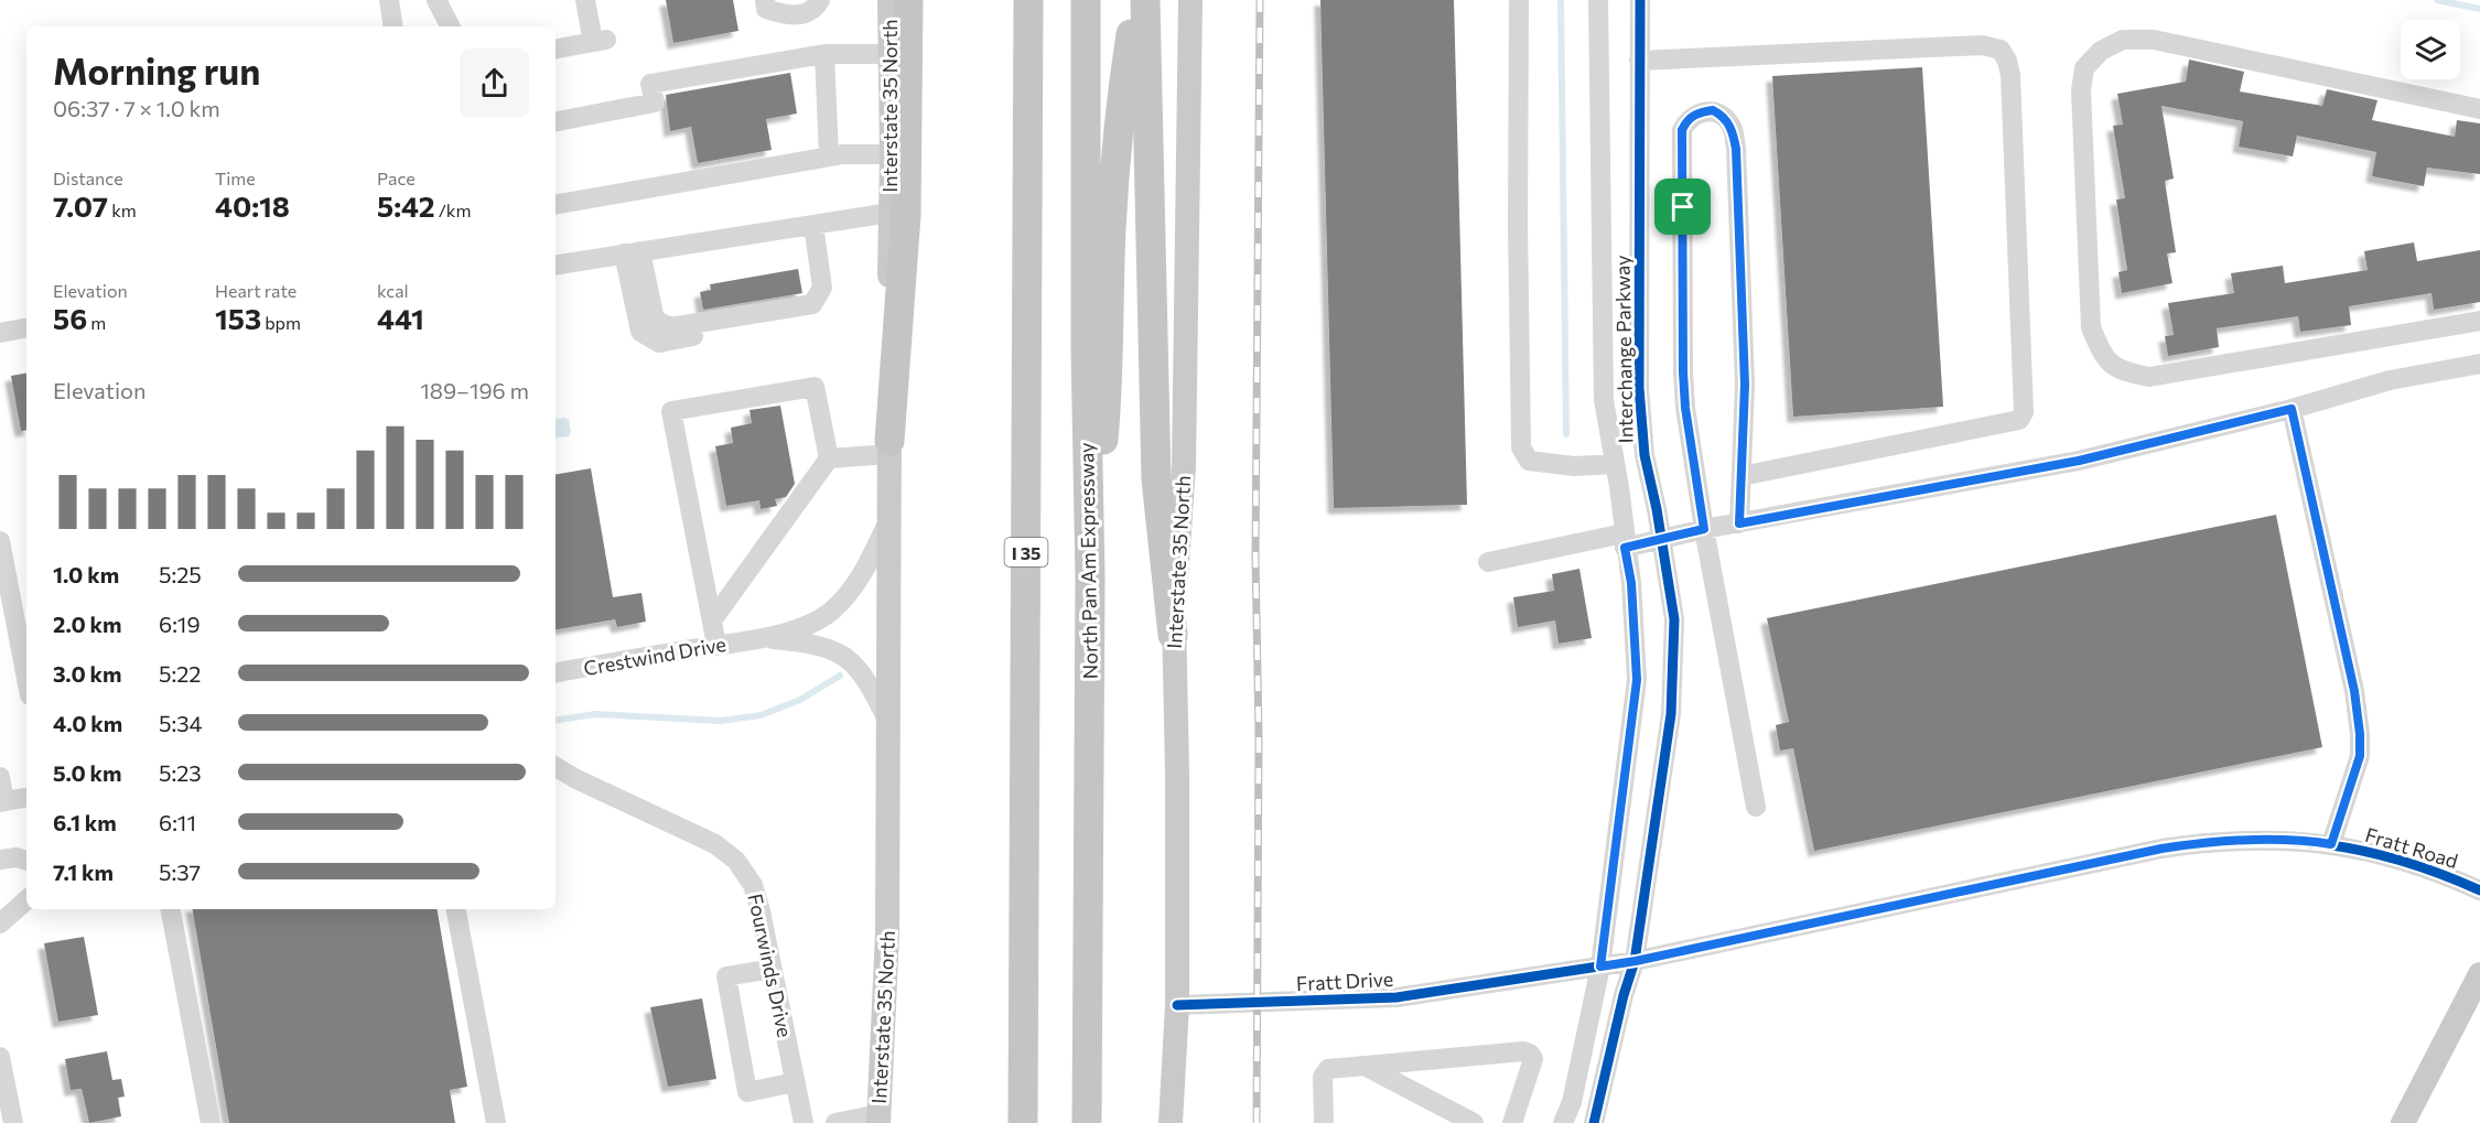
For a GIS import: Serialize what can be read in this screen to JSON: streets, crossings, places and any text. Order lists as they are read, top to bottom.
{
  "streets": {
    "highway": ["I 35", "North Pan Am Expressway"],
    "main road": ["Interstate 35 North"],
    "street": [
      "Interchange Parkway",
      "Crestwind Drive",
      "Fratt Road",
      "Fourwinds Drive",
      "Fratt Drive"
    ]
  },
  "crossings": [
    ["Interstate 35 North", "Crestwind Drive"],
    ["Interstate 35 North", "Fratt Drive"],
    ["Interchange Parkway", "Fratt Road"],
    ["Fratt Road", "Fratt Drive"]
  ],
  "page": {
    "heading": ["Morning run", "06:37 · 7 × 1.0 km"],
    "stats": [
      ["Distance", "7.07 km"],
      ["Time", "40:18"],
      ["Pace", "5:42 /km"],
      ["Elevation", "56 m"],
      ["Heart rate", "153 bpm"],
      ["kcal", "441"]
    ],
    "chart": ["Elevation", "189–196 m"],
    "list": [
      {
        "name": "1.0 km",
        "note": "5:25"
      },
      {
        "name": "2.0 km",
        "note": "6:19"
      },
      {
        "name": "3.0 km",
        "note": "5:22"
      },
      {
        "name": "4.0 km",
        "note": "5:34"
      },
      {
        "name": "5.0 km",
        "note": "5:23"
      },
      {
        "name": "6.1 km",
        "note": "6:11"
      },
      {
        "name": "7.1 km",
        "note": "5:37"
      }
    ]
  }
}
